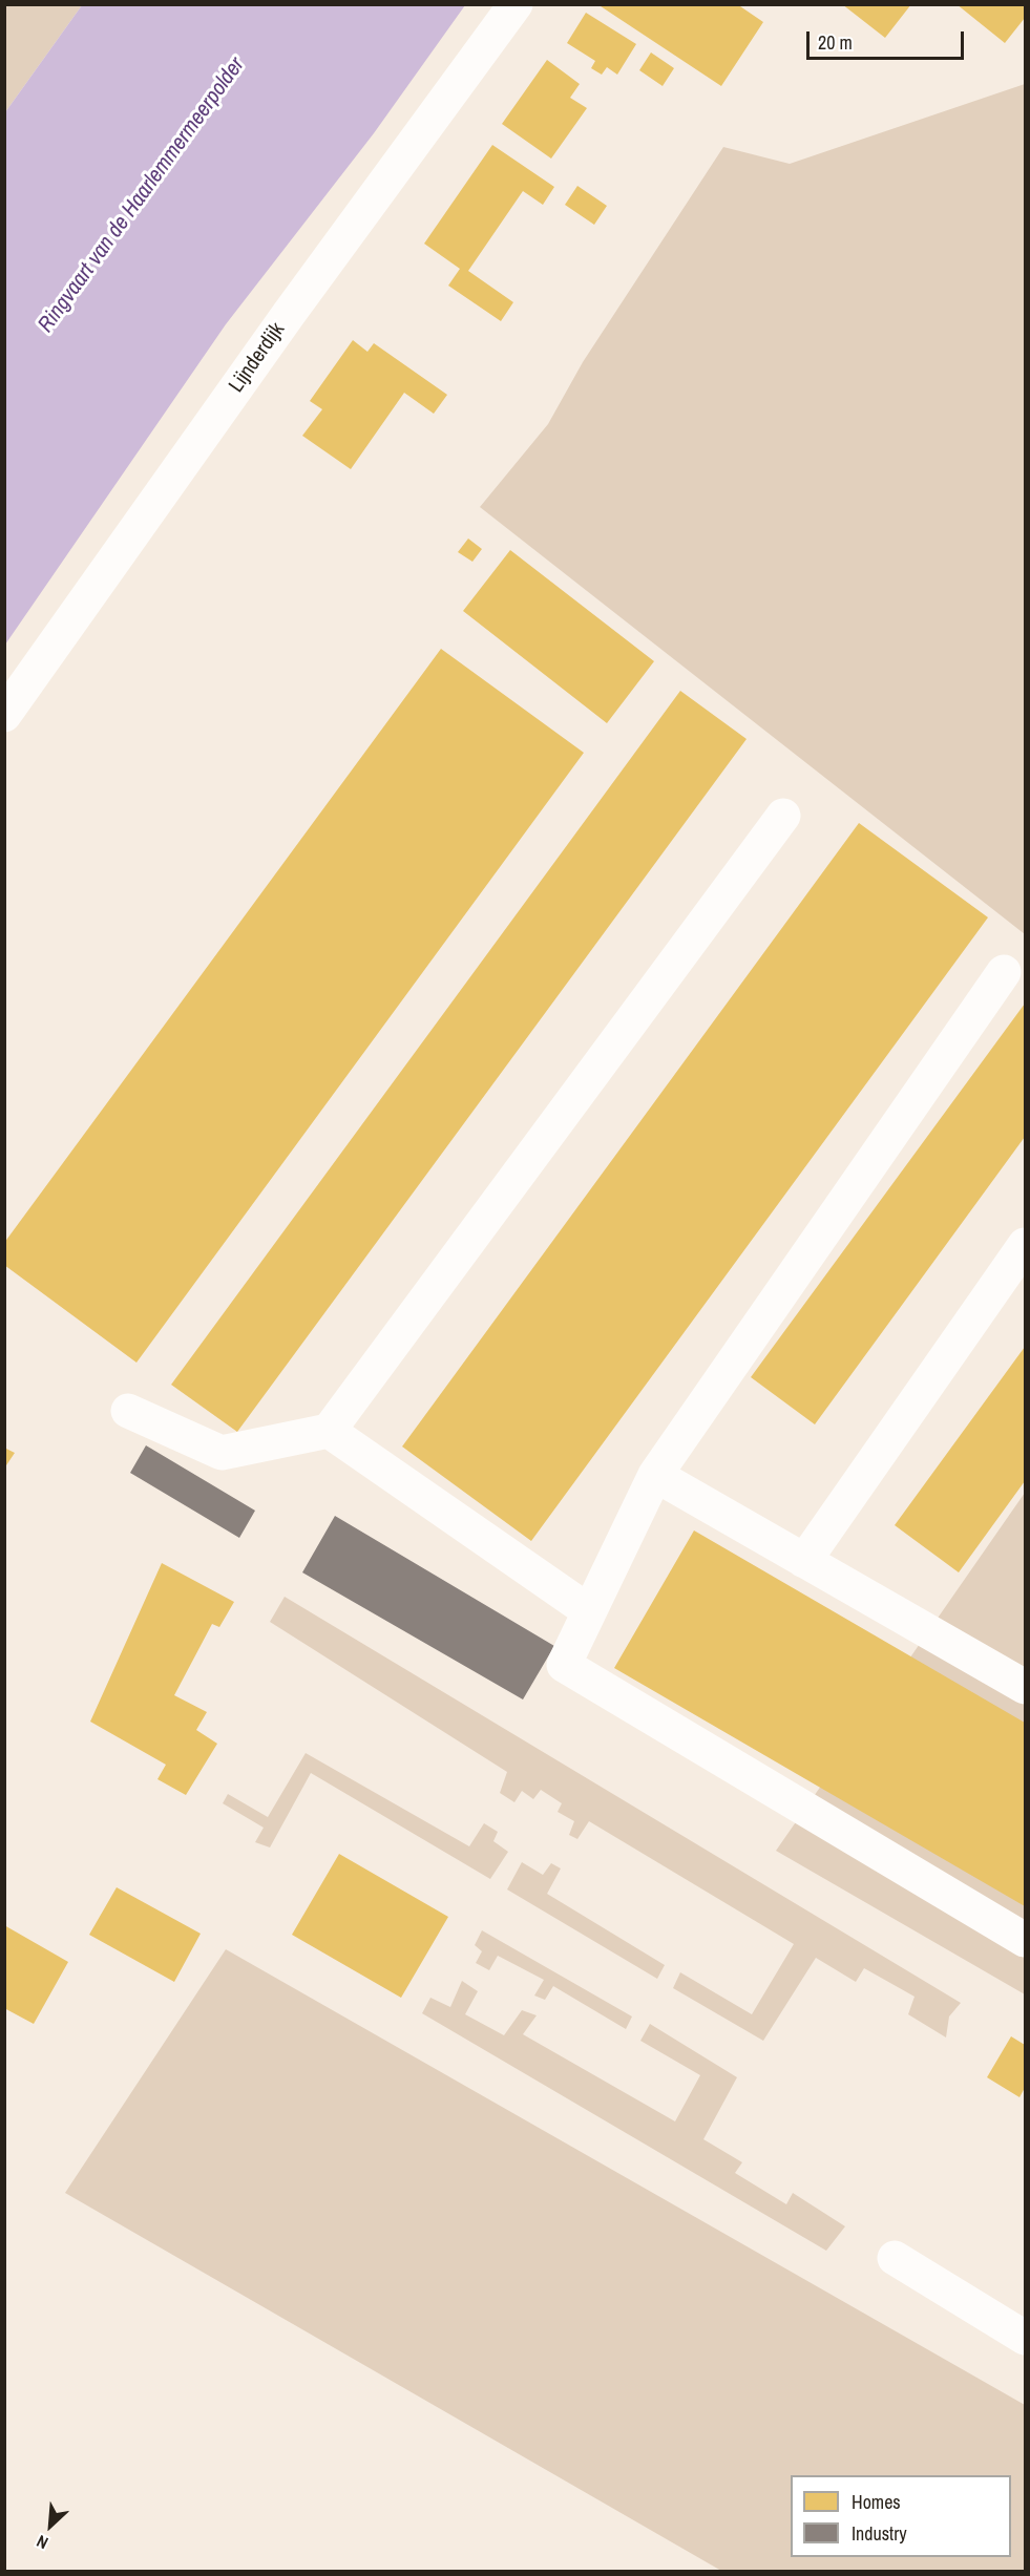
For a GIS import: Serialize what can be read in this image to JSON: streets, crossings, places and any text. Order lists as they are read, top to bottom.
{
  "streets": {
    "street": ["Lijnderdijk"]
  },
  "water": ["Ringvaart van de Haarlemmermeerpolder"],
  "legend": ["Homes", "Industry"],
  "scale_bar": "20 m",
  "north": "bottom left"
}
